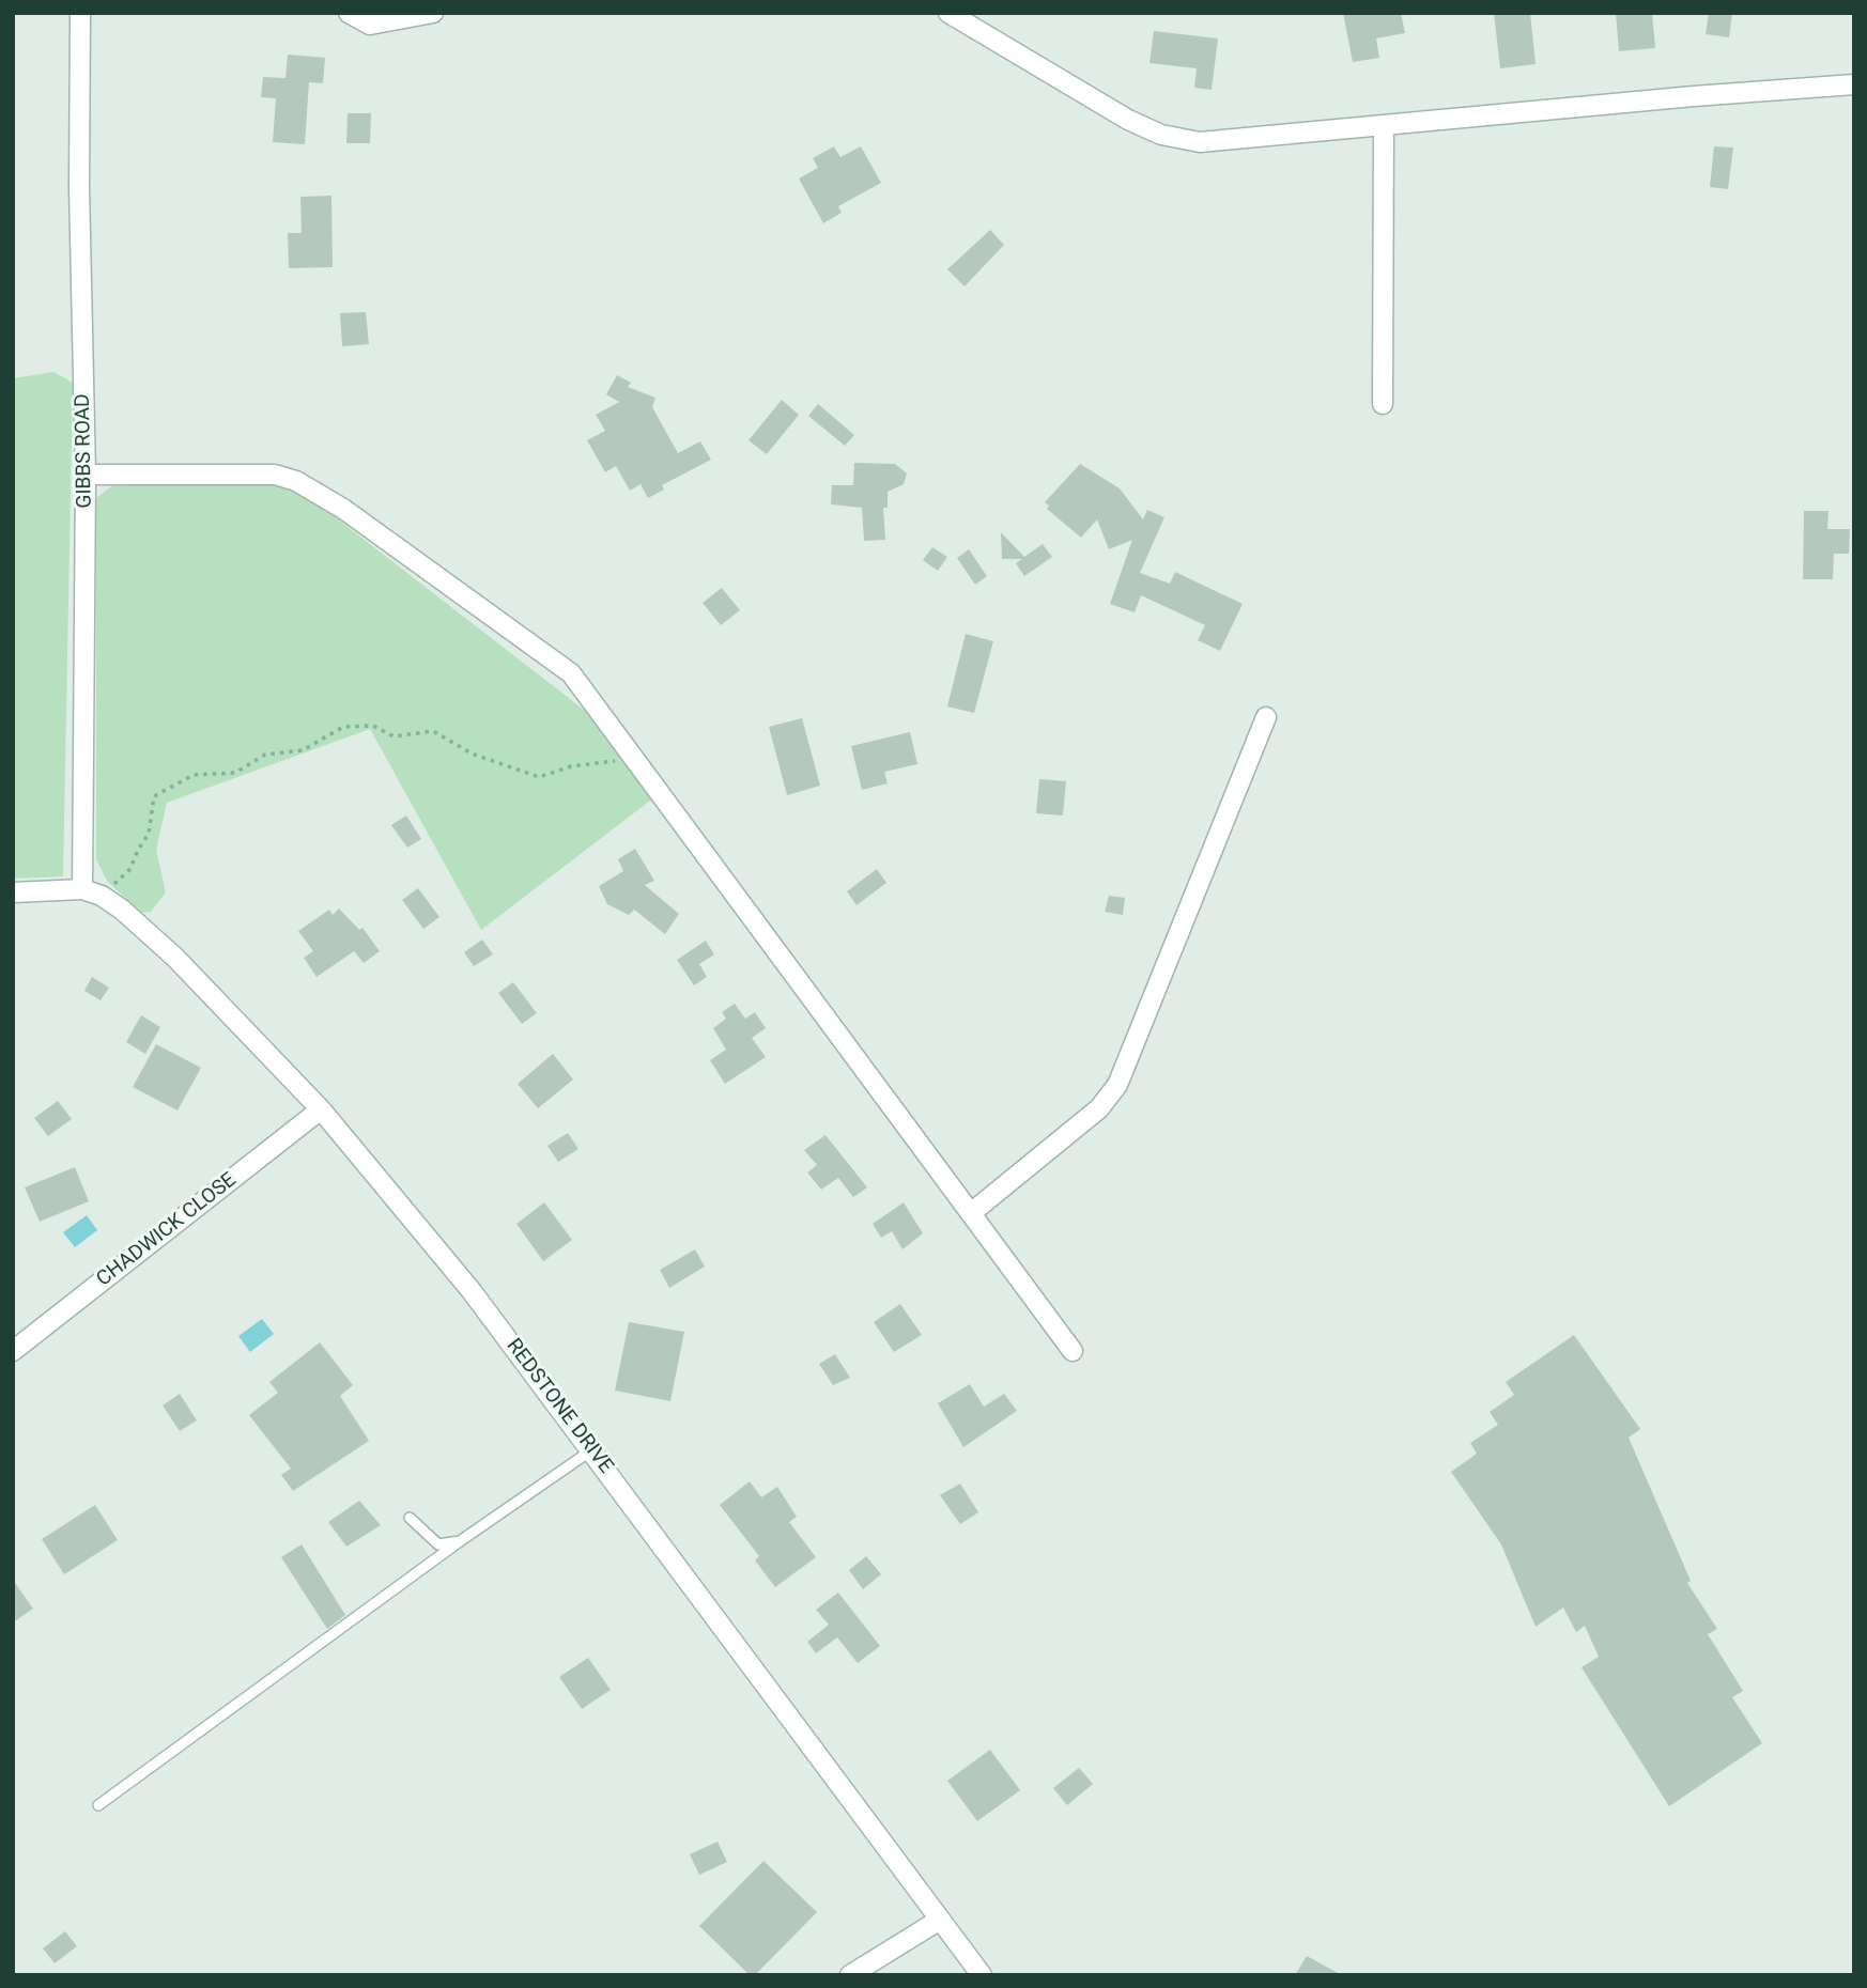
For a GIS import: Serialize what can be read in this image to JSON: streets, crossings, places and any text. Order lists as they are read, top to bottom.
{
  "streets": {
    "street": ["GIBBS ROAD", "CHADWICK CLOSE", "REDSTONE DRIVE"]
  },
  "crossings": [
    ["GIBBS ROAD", "REDSTONE DRIVE"],
    ["CHADWICK CLOSE", "REDSTONE DRIVE"]
  ]
}
